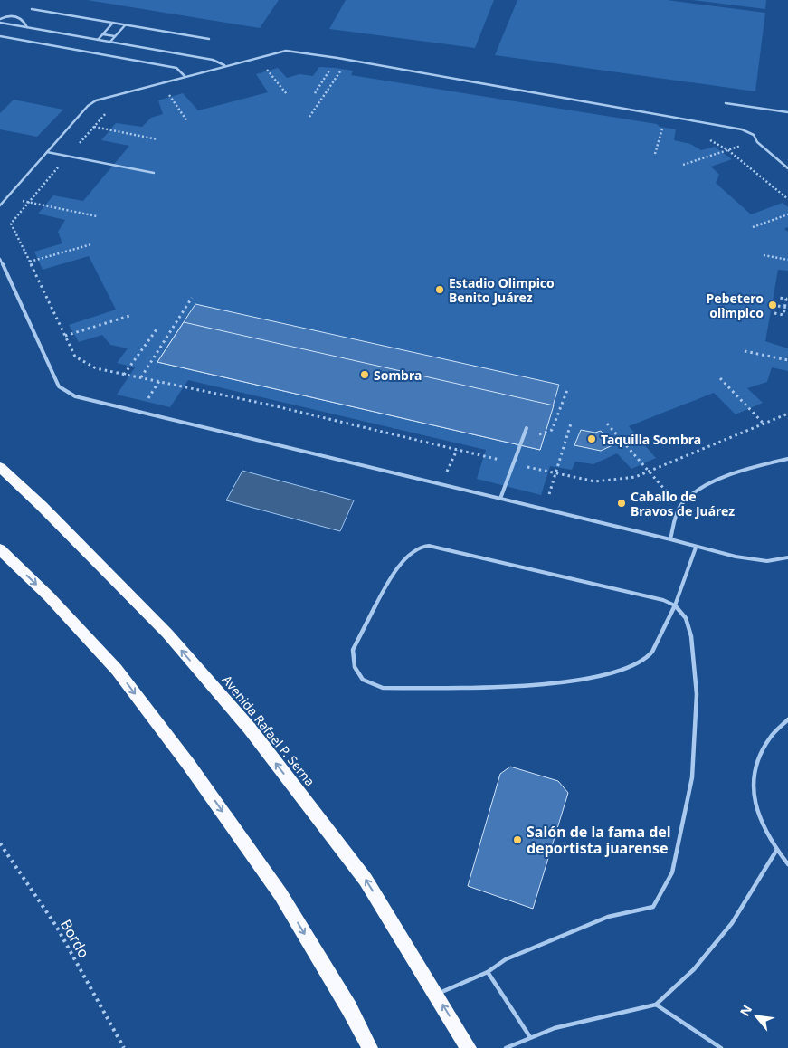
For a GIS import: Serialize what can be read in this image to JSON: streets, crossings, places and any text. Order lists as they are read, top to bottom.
{
  "streets": {
    "highway": ["Avenida Rafael P. Serna"],
    "path": ["Bordo"]
  },
  "places": [
    "Estadio Olimpico Benito Juárez",
    "Pebetero olìmpico",
    "Sombra",
    "Taquilla Sombra",
    "Caballo de Bravos de Juárez",
    "Salón de la fama del deportista juarense"
  ],
  "north": "top left"
}
